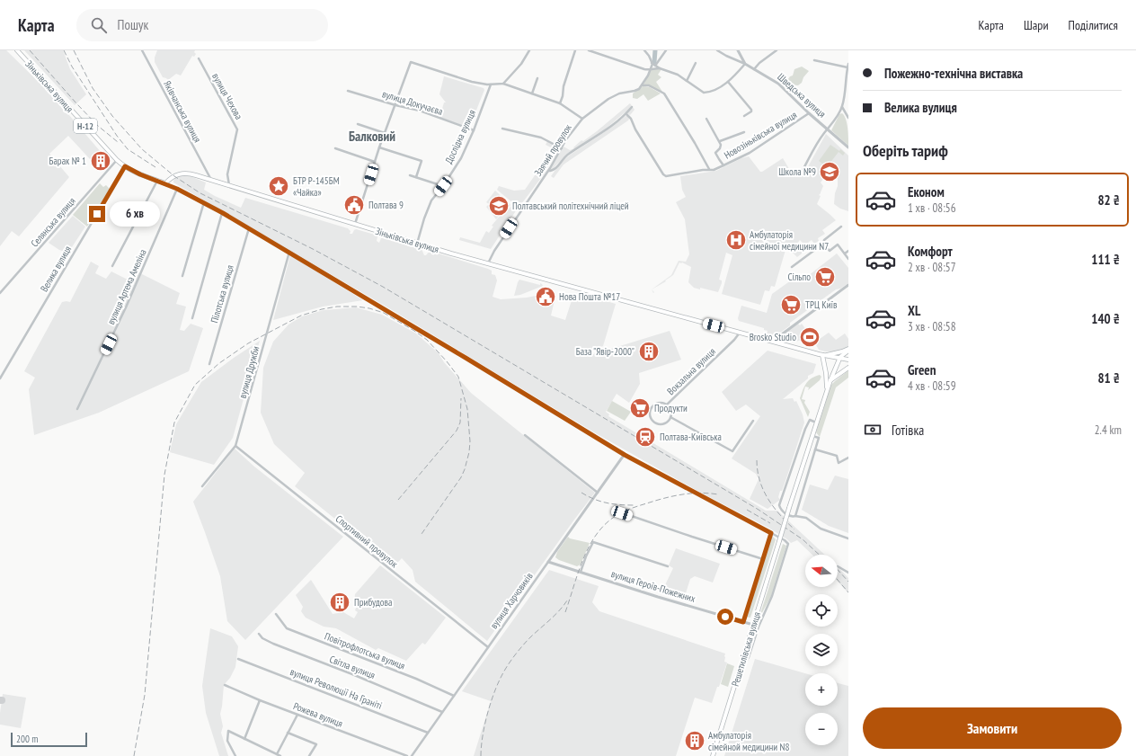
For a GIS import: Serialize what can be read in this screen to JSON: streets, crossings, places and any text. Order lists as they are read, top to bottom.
{
  "streets": {
    "main road": ["Зіньківська вулиця", "Н-12", "Решетилівська вулиця"],
    "street": [
      "Шведська вулиця",
      "вулиця Чехова",
      "вулиця Докучаєва",
      "Яківчанська вулиця",
      "Новозіньківська вулиця",
      "Дослідна вулиця",
      "Заячий провулок",
      "Селянська вулиця",
      "Велика вулиця",
      "вулиця Артема Амеліна",
      "Пілотська вулиця",
      "Вокзальна вулиця",
      "вулиця Дружби",
      "Спортивний провулок",
      "вулиця Героїв-Пожежних",
      "вулиця Харчовиків",
      "Повітрофлотська вулиця",
      "Світла вулиця",
      "вулиця Революції На Граніті",
      "Рожева вулиця"
    ]
  },
  "crossings": [
    ["Зіньківська вулиця", "вулиця Чехова"],
    ["Зіньківська вулиця", "Яківчанська вулиця"],
    ["Зіньківська вулиця", "Н-12"],
    ["Зіньківська вулиця", "Дослідна вулиця"],
    ["Зіньківська вулиця", "Заячий провулок"],
    ["Зіньківська вулиця", "Селянська вулиця"],
    ["Зіньківська вулиця", "Велика вулиця"],
    ["Зіньківська вулиця", "Вокзальна вулиця"],
    ["Шведська вулиця", "Новозіньківська вулиця"],
    ["вулиця Докучаєва", "Дослідна вулиця"],
    ["Н-12", "вулиця Артема Амеліна"],
    ["Н-12", "Пілотська вулиця"],
    ["Н-12", "вулиця Дружби"],
    ["Н-12", "вулиця Харчовиків"],
    ["вулиця Дружби", "Спортивний провулок"],
    ["Спортивний провулок", "вулиця Харчовиків"],
    ["вулиця Героїв-Пожежних", "вулиця Харчовиків"],
    ["вулиця Героїв-Пожежних", "Решетилівська вулиця"],
    ["вулиця Харчовиків", "Повітрофлотська вулиця"],
    ["вулиця Харчовиків", "Світла вулиця"],
    ["вулиця Харчовиків", "вулиця Революції На Граніті"]
  ],
  "districts": ["Балковий"],
  "places": {
    "building": [
      "Барак № 1",
      "База \"Явір-2000\"",
      "Прибудова",
      "Амбулаторія сімейной медицини N8"
    ],
    "school or university": ["Школа №9", "Полтавський політехнічний ліцей"],
    "place": ["БТР Р-145БМ «Чайка»"],
    "public building": ["Полтава 9", "Нова Пошта №17"],
    "hospital": ["Амбулаторія сімейної медицини N7"],
    "supermarket": ["Сільпо", "ТРЦ Київ", "Продукти"],
    "sports": ["Brosko Studio"],
    "station": ["Полтава-Київська"]
  },
  "scale_bar": "200 m",
  "north": "left",
  "page": {
    "header": "Карта",
    "search": "Пошук",
    "nav": ["Карта", "Шари", "Поділитися"],
    "banner": ["Пожежно-технічна виставка", "Велика вулиця"],
    "heading": "Оберіть тариф",
    "list": [
      {
        "name": "Економ",
        "note": "1 хв · 08:56",
        "value": "82 ₴"
      },
      {
        "name": "Комфорт",
        "note": "2 хв · 08:57",
        "value": "111 ₴"
      },
      {
        "name": "XL",
        "note": "3 хв · 08:58",
        "value": "140 ₴"
      },
      {
        "name": "Green",
        "note": "4 хв · 08:59",
        "value": "81 ₴"
      }
    ],
    "bubble": "6 хв",
    "pay": ["Готівка", "2.4 km"],
    "map_buttons": ["+", "−"],
    "buttons": "Замовити",
    "scale": "200 m"
  }
}
